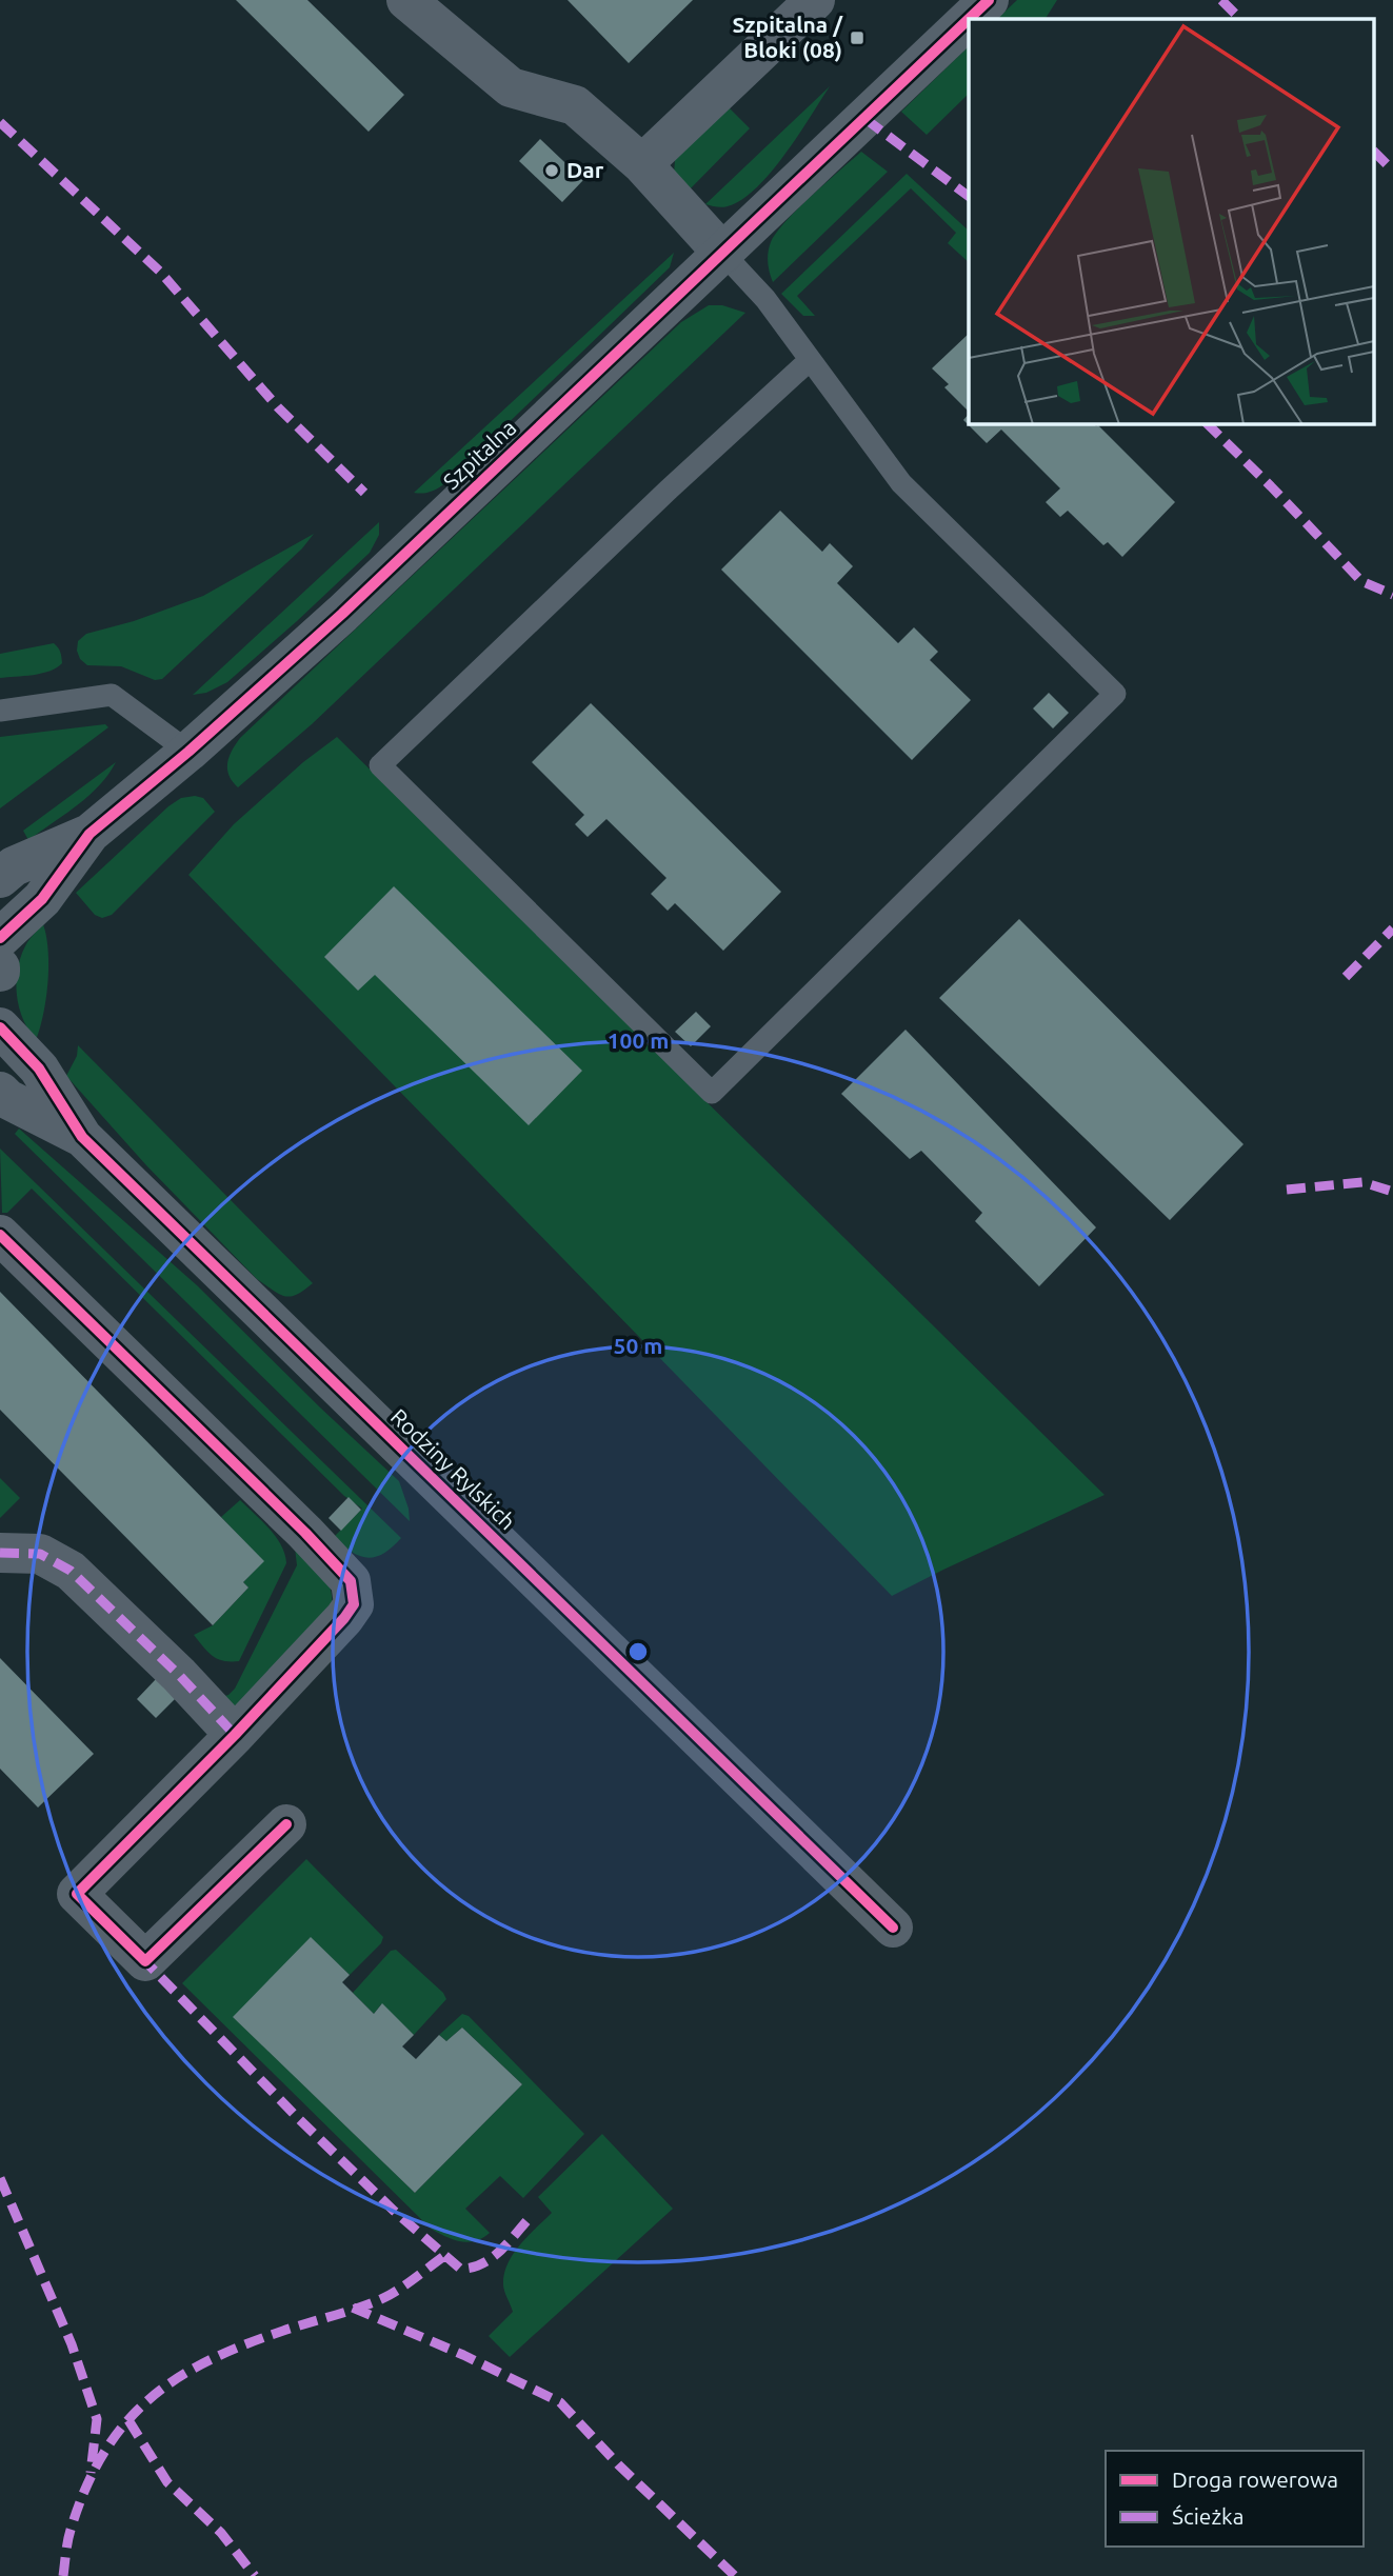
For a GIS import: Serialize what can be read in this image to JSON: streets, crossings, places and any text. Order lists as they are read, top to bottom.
{
  "streets": {
    "street": ["Szpitalna", "Rodziny Rylskich"]
  },
  "places": {
    "transit": ["Szpitalna / Bloki (08)"],
    "other": ["Dar"]
  },
  "legend": ["Droga rowerowa", "Ścieżka"],
  "rings": ["100 m", "50 m"]
}
